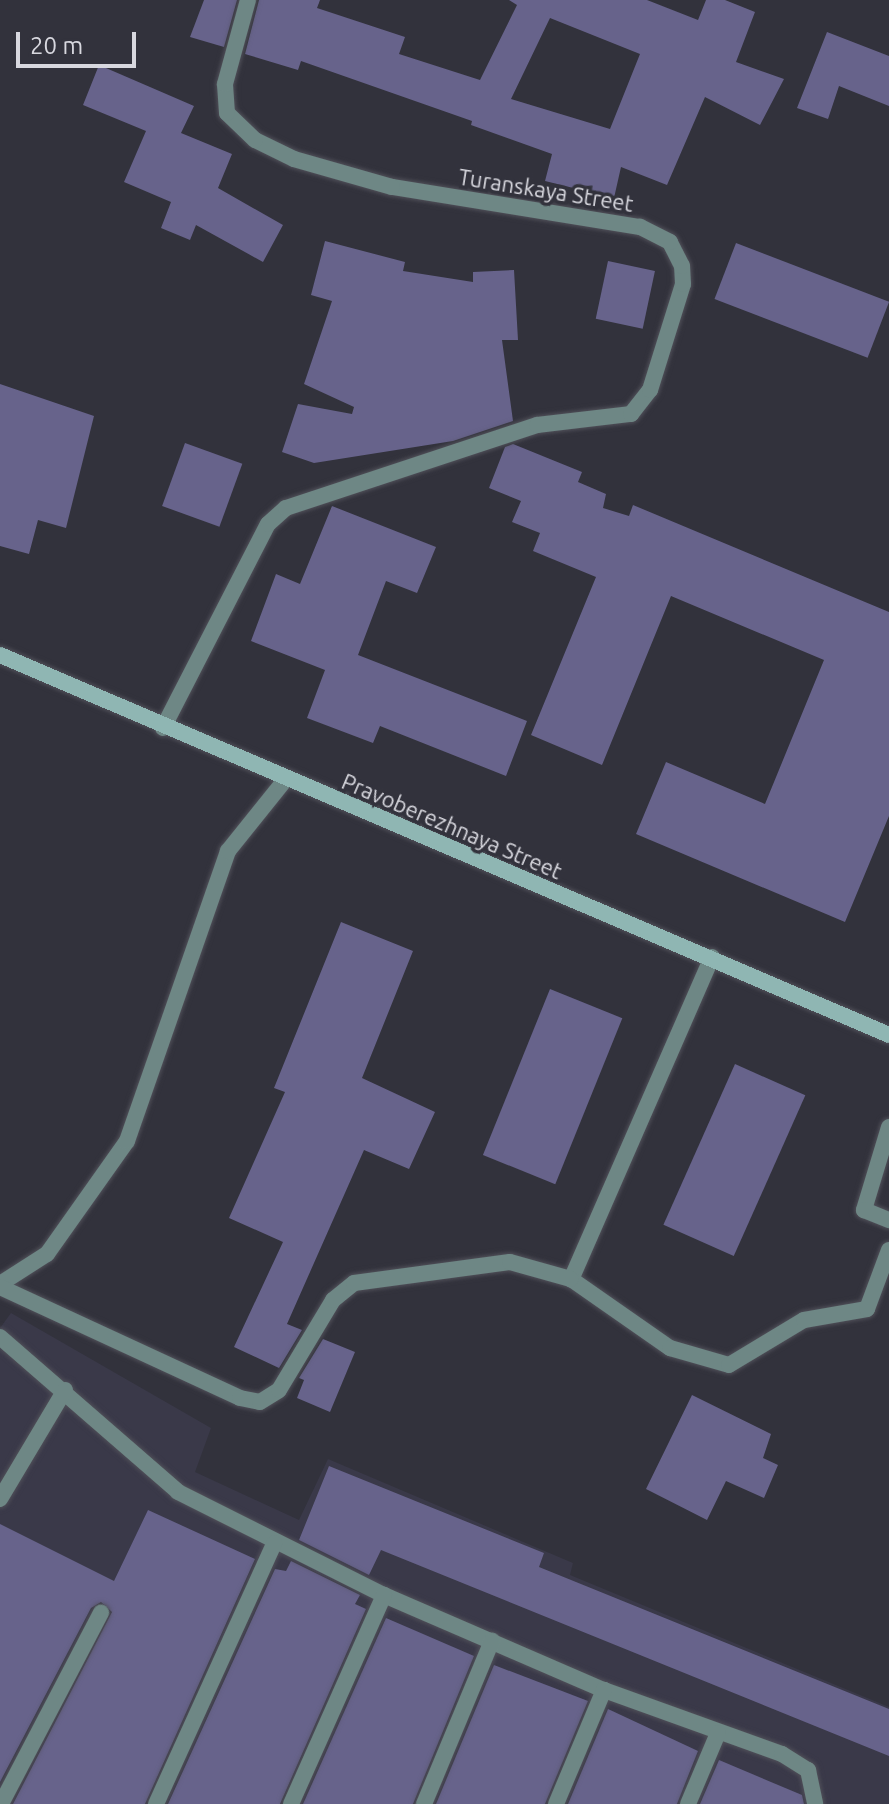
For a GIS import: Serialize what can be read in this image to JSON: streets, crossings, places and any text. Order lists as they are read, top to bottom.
{
  "streets": {
    "street": ["Turanskaya Street", "Pravoberezhnaya Street"]
  },
  "crossings": [
    ["Turanskaya Street", "Pravoberezhnaya Street"]
  ],
  "scale_bar": "20 m"
}
